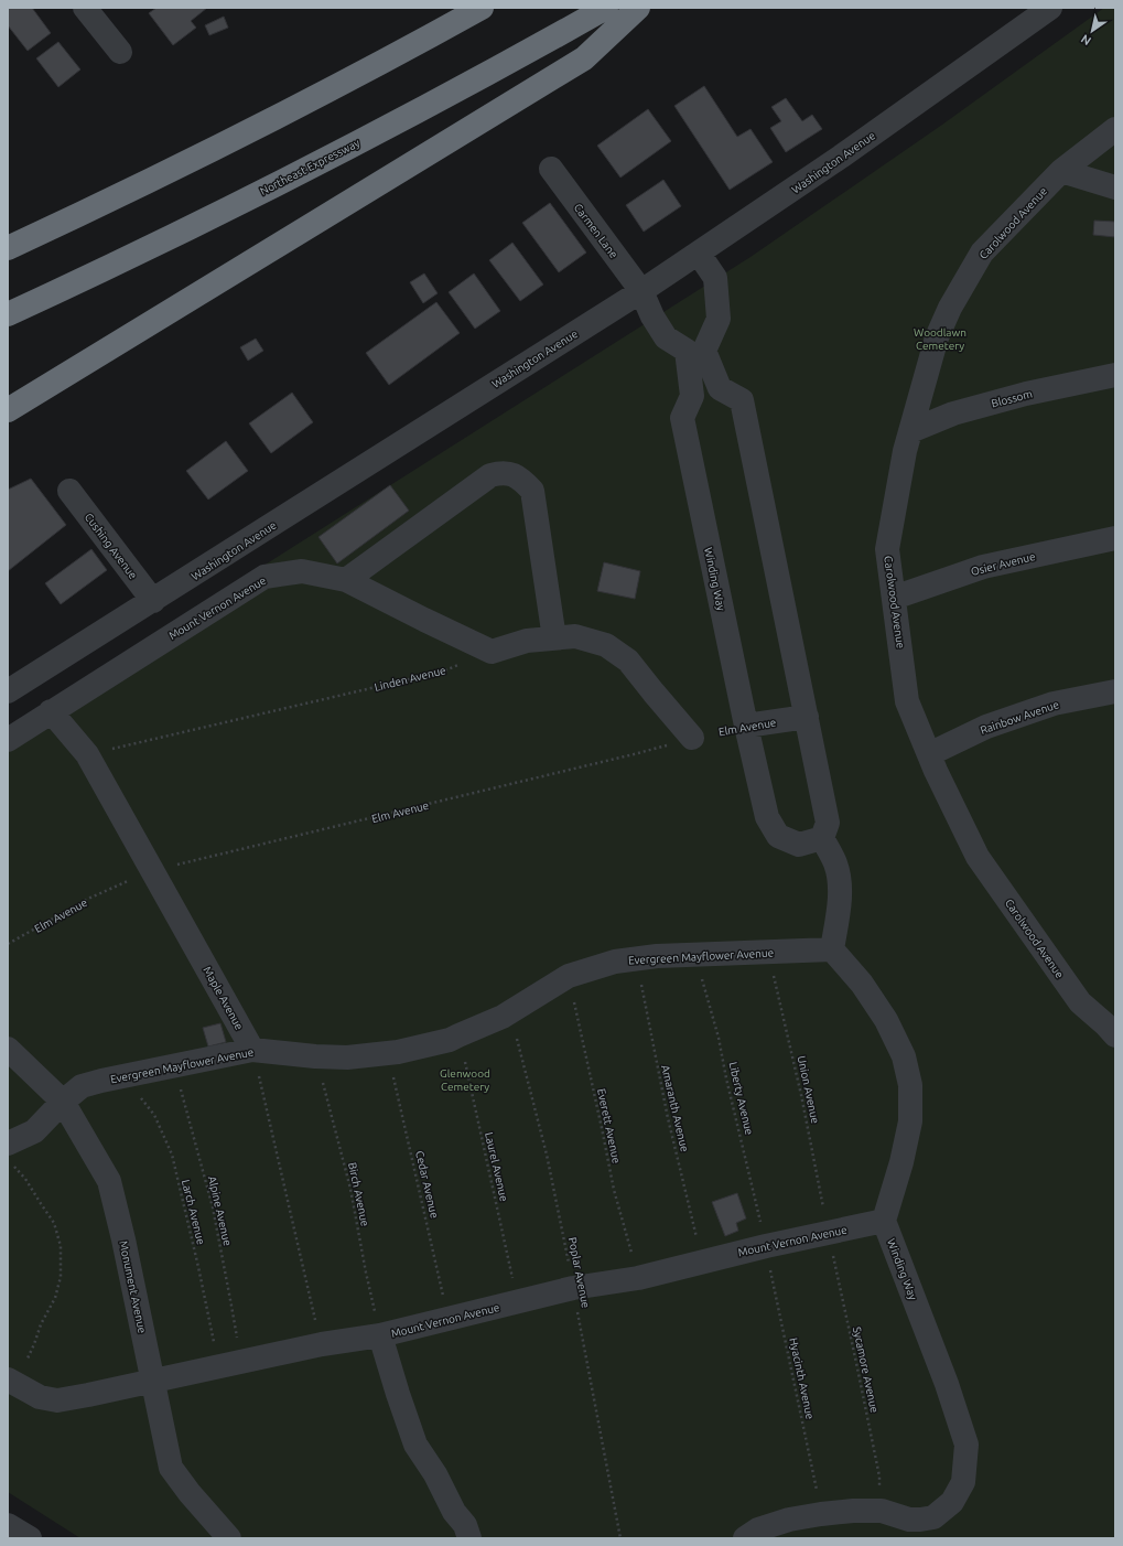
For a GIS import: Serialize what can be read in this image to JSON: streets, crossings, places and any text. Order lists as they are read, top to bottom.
{
  "streets": {
    "highway": ["Northeast Expressway"],
    "street": [
      "Washington Avenue",
      "Carolwood Avenue",
      "Carmen Lane",
      "Blossom",
      "Cushing Avenue",
      "Osier Avenue",
      "Winding Way",
      "Mount Vernon Avenue",
      "Rainbow Avenue",
      "Elm Avenue",
      "Evergreen Mayflower Avenue",
      "Maple Avenue",
      "Monument Avenue"
    ],
    "path": [
      "Linden Avenue",
      "Union Avenue",
      "Liberty Avenue",
      "Amaranth Avenue",
      "Everett Avenue",
      "Laurel Avenue",
      "Cedar Avenue",
      "Birch Avenue",
      "Alpine Avenue",
      "Larch Avenue",
      "Poplar Avenue",
      "Sycamore Avenue",
      "Hyacinth Avenue"
    ]
  },
  "crossings": [
    ["Washington Avenue", "Carmen Lane"],
    ["Washington Avenue", "Cushing Avenue"],
    ["Carolwood Avenue", "Blossom"],
    ["Carolwood Avenue", "Osier Avenue"],
    ["Carolwood Avenue", "Rainbow Avenue"],
    ["Winding Way", "Mount Vernon Avenue"],
    ["Winding Way", "Elm Avenue"],
    ["Winding Way", "Sycamore Avenue"],
    ["Winding Way", "Hyacinth Avenue"],
    ["Mount Vernon Avenue", "Linden Avenue"],
    ["Mount Vernon Avenue", "Maple Avenue"],
    ["Mount Vernon Avenue", "Union Avenue"],
    ["Mount Vernon Avenue", "Liberty Avenue"],
    ["Mount Vernon Avenue", "Amaranth Avenue"],
    ["Mount Vernon Avenue", "Everett Avenue"],
    ["Mount Vernon Avenue", "Laurel Avenue"],
    ["Mount Vernon Avenue", "Cedar Avenue"],
    ["Mount Vernon Avenue", "Birch Avenue"],
    ["Mount Vernon Avenue", "Alpine Avenue"],
    ["Mount Vernon Avenue", "Larch Avenue"],
    ["Mount Vernon Avenue", "Poplar Avenue"],
    ["Mount Vernon Avenue", "Monument Avenue"],
    ["Mount Vernon Avenue", "Sycamore Avenue"],
    ["Mount Vernon Avenue", "Hyacinth Avenue"],
    ["Linden Avenue", "Maple Avenue"],
    ["Elm Avenue", "Maple Avenue"],
    ["Evergreen Mayflower Avenue", "Maple Avenue"],
    ["Evergreen Mayflower Avenue", "Union Avenue"],
    ["Evergreen Mayflower Avenue", "Liberty Avenue"],
    ["Evergreen Mayflower Avenue", "Amaranth Avenue"],
    ["Evergreen Mayflower Avenue", "Everett Avenue"],
    ["Evergreen Mayflower Avenue", "Laurel Avenue"],
    ["Evergreen Mayflower Avenue", "Cedar Avenue"],
    ["Evergreen Mayflower Avenue", "Birch Avenue"],
    ["Evergreen Mayflower Avenue", "Alpine Avenue"],
    ["Evergreen Mayflower Avenue", "Larch Avenue"],
    ["Evergreen Mayflower Avenue", "Poplar Avenue"],
    ["Evergreen Mayflower Avenue", "Monument Avenue"],
    ["Union Avenue", "Sycamore Avenue"],
    ["Liberty Avenue", "Hyacinth Avenue"],
    ["Alpine Avenue", "Larch Avenue"]
  ],
  "parks": ["Woodlawn Cemetery", "Glenwood Cemetery"],
  "north": "bottom left"
}
